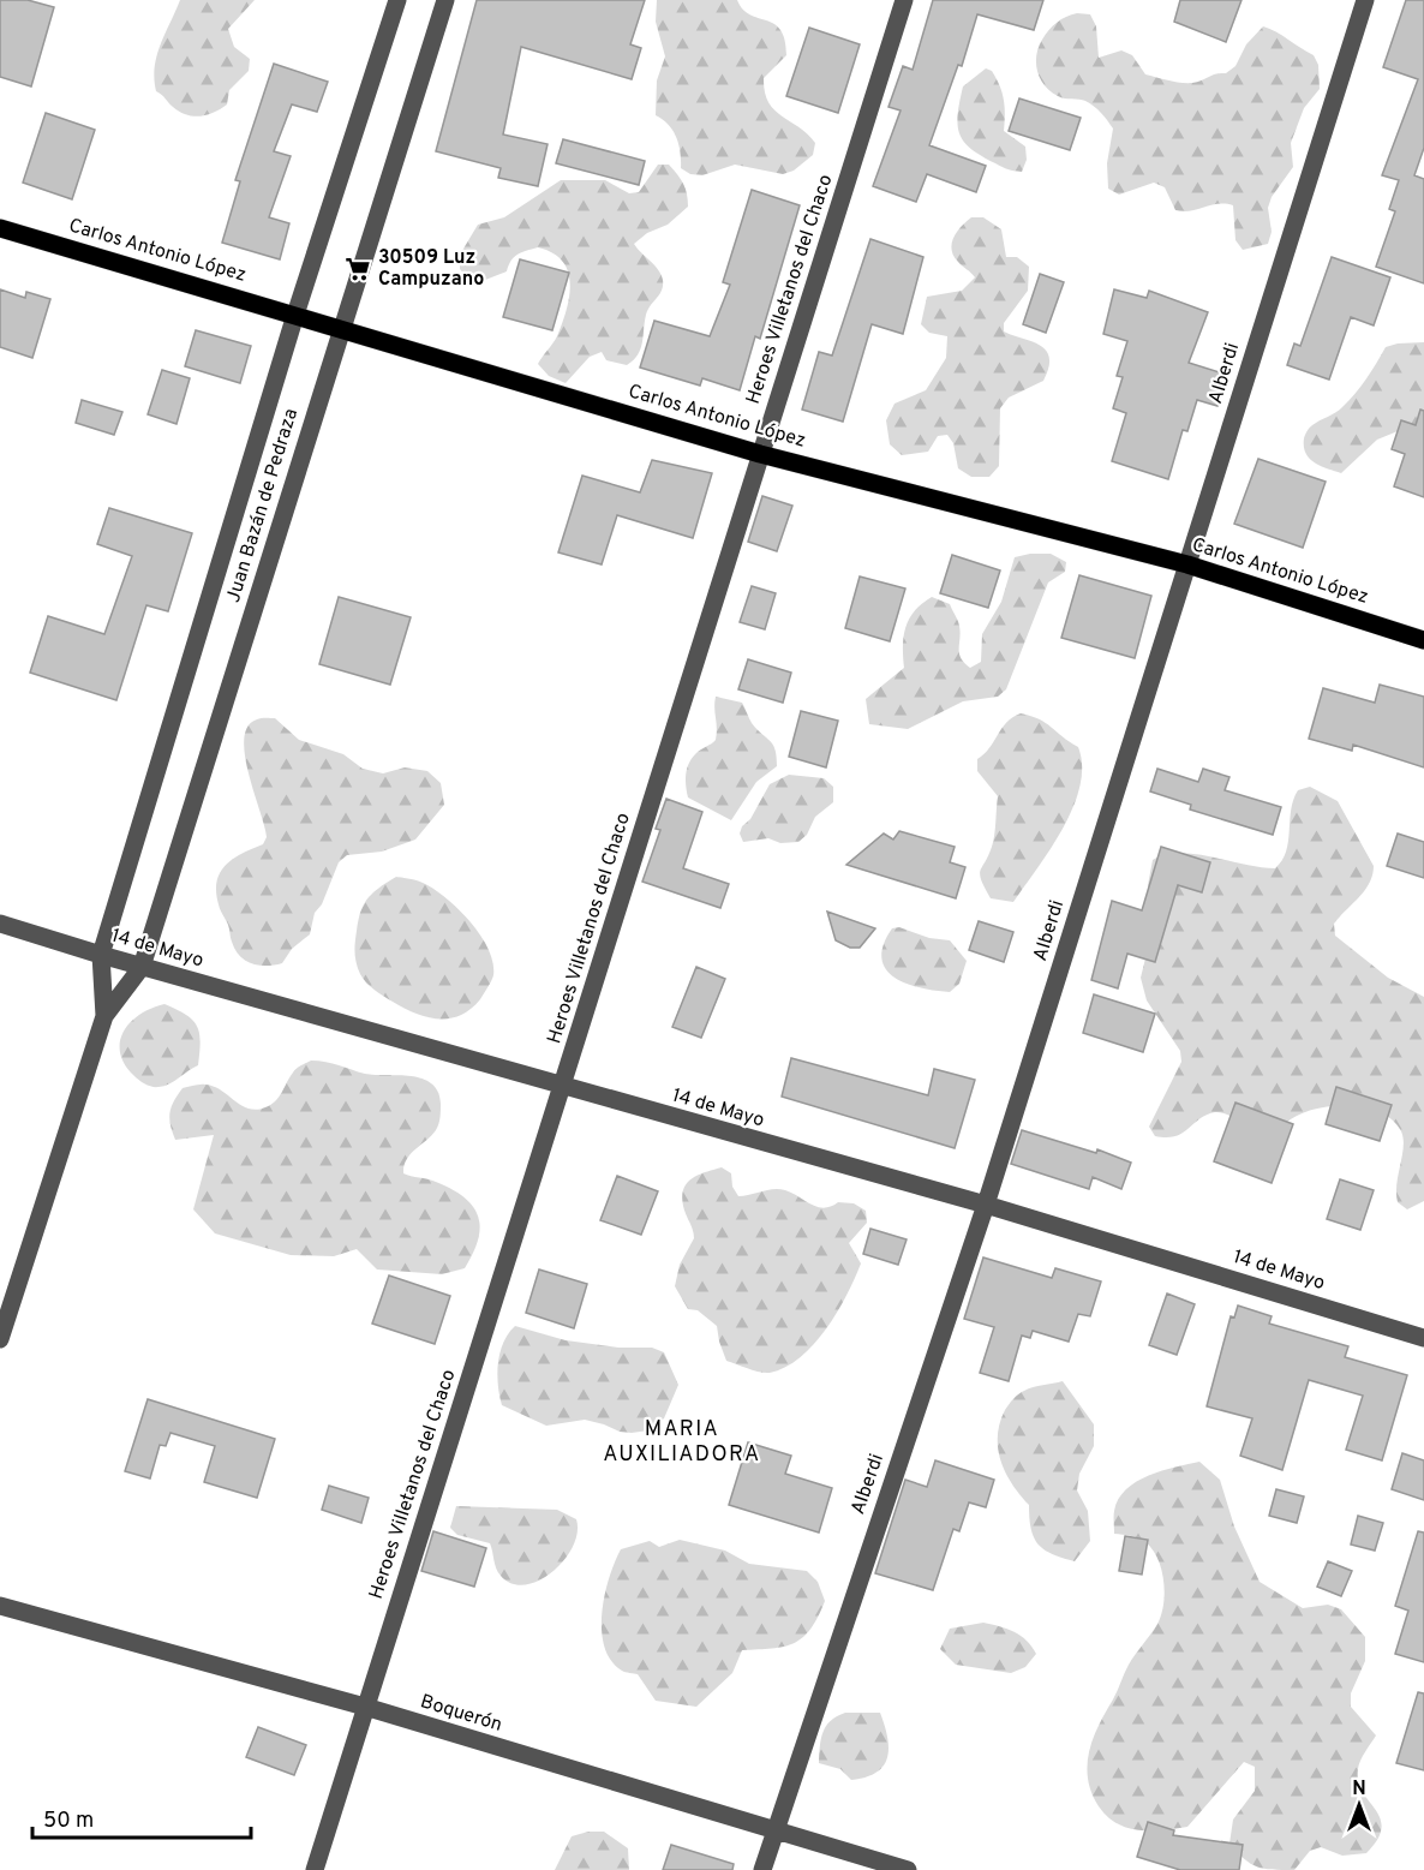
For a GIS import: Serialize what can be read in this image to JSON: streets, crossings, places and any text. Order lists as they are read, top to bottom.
{
  "streets": {
    "main road": ["Carlos Antonio López"],
    "street": [
      "Heroes Villetanos del Chaco",
      "Alberdi",
      "Juan Bazán de Pedraza",
      "14 de Mayo",
      "Boquerón"
    ]
  },
  "crossings": [
    ["Carlos Antonio López", "Heroes Villetanos del Chaco"],
    ["Carlos Antonio López", "Alberdi"],
    ["Carlos Antonio López", "Juan Bazán de Pedraza"],
    ["Heroes Villetanos del Chaco", "14 de Mayo"],
    ["Heroes Villetanos del Chaco", "Boquerón"],
    ["Alberdi", "14 de Mayo"],
    ["Alberdi", "Boquerón"],
    ["Juan Bazán de Pedraza", "14 de Mayo"]
  ],
  "districts": ["MARIA AUXILIADORA"],
  "places": {
    "supermarket": ["30509 Luz Campuzano"]
  },
  "scale_bar": "50 m",
  "north": "top"
}
